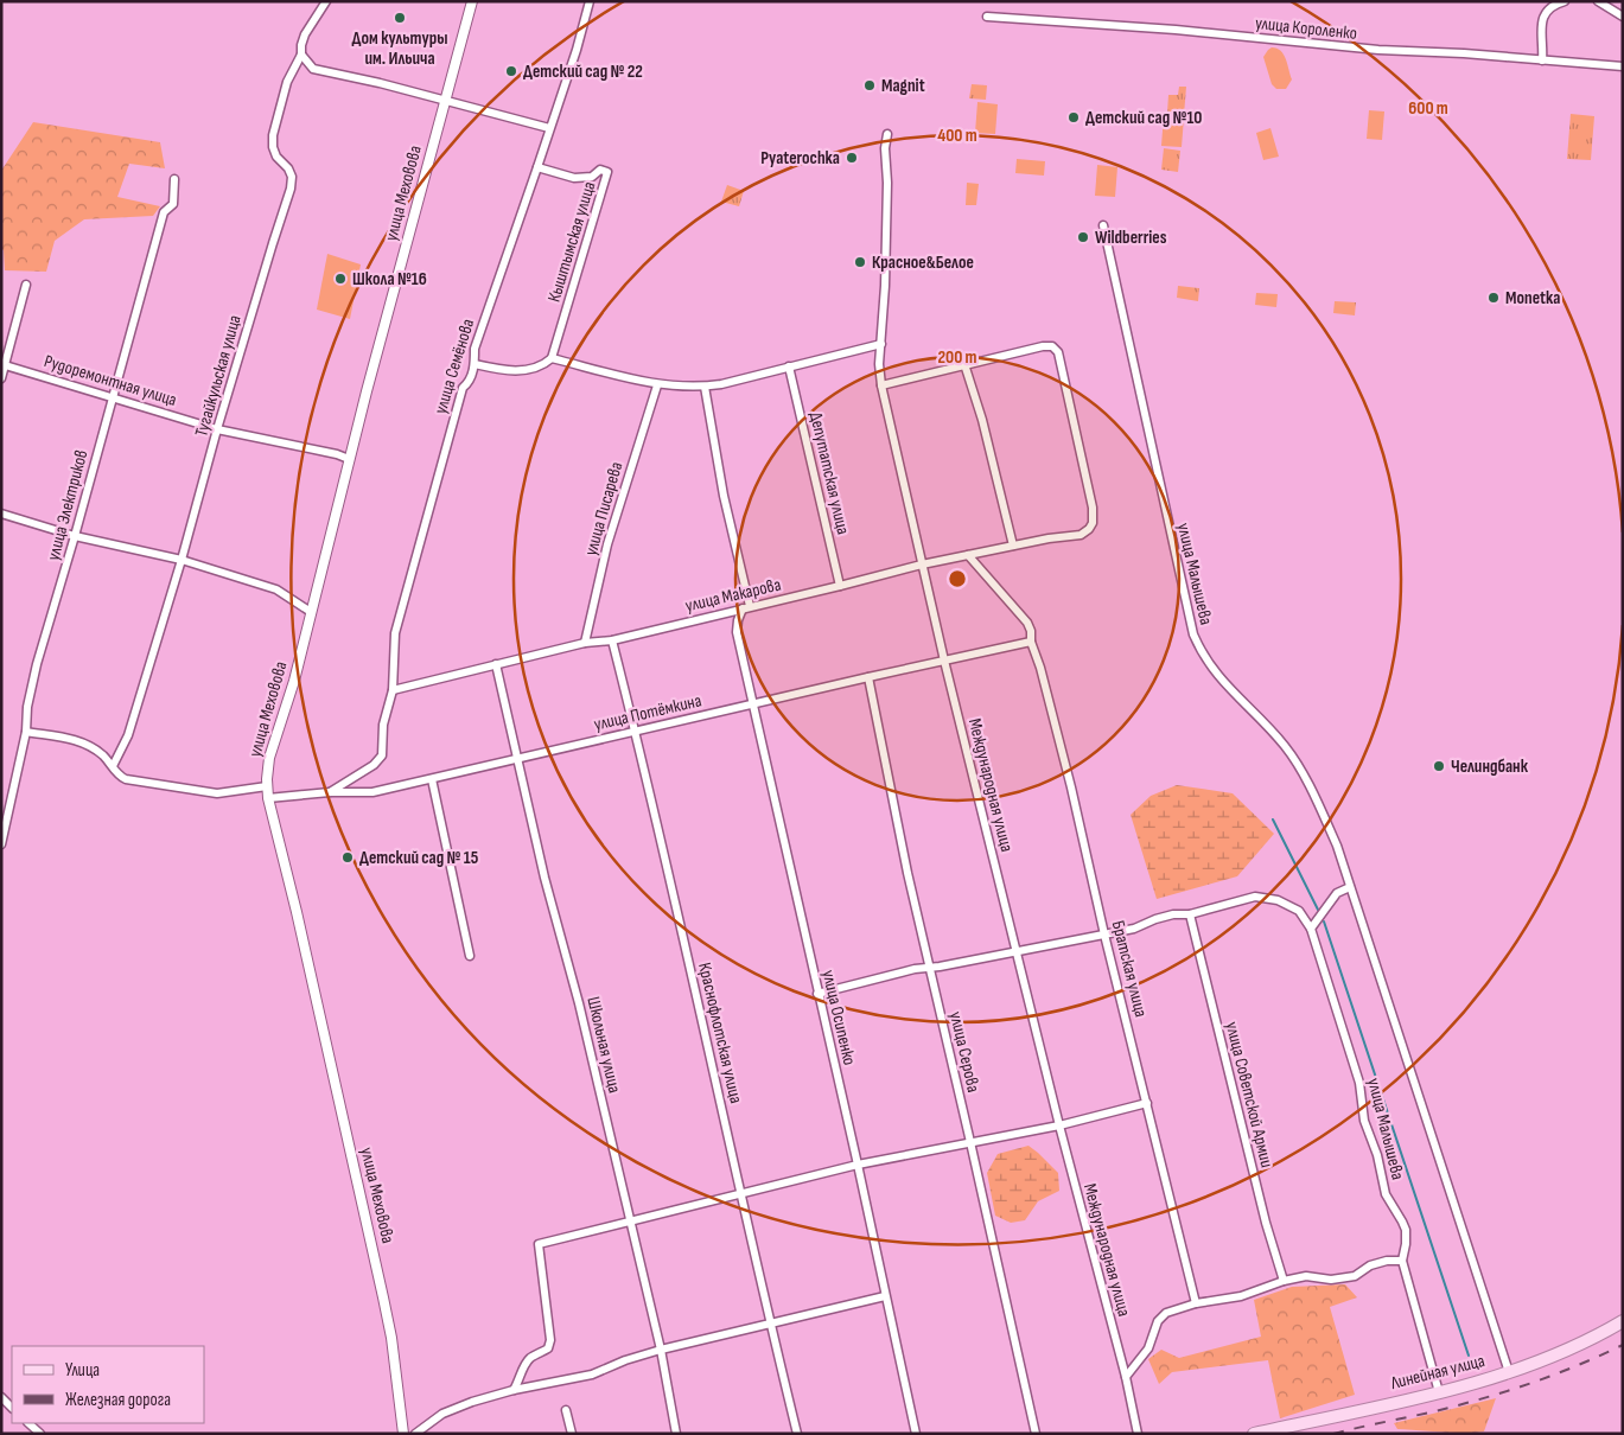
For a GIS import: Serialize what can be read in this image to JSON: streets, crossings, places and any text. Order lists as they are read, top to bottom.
{
  "streets": {
    "main road": ["Линейная улица"],
    "street": [
      "улица Короленко",
      "улица Меховова",
      "Кыштымская улица",
      "улица Семёнова",
      "Тугайкульская улица",
      "Рудоремонтная улица",
      "Депутатская улица",
      "улица Электриков",
      "улица Писарева",
      "улица Малышева",
      "улица Макарова",
      "улица Потёмкина",
      "Международная улица",
      "Братская улица",
      "улица Осипенко",
      "Краснофлотская улица",
      "Школьная улица",
      "улица Серова",
      "улица Советской Армии"
    ]
  },
  "crossings": [
    ["улица Меховова", "Рудоремонтная улица"],
    ["улица Меховова", "улица Потёмкина"],
    ["Кыштымская улица", "улица Семёнова"],
    ["улица Семёнова", "улица Макарова"],
    ["улица Семёнова", "улица Потёмкина"],
    ["Тугайкульская улица", "Рудоремонтная улица"],
    ["Рудоремонтная улица", "улица Электриков"],
    ["Депутатская улица", "улица Макарова"],
    ["улица Писарева", "улица Макарова"],
    ["улица Малышева", "Линейная улица"],
    ["улица Макарова", "Международная улица"],
    ["улица Макарова", "Братская улица"],
    ["улица Макарова", "улица Осипенко"],
    ["улица Макарова", "Краснофлотская улица"],
    ["улица Макарова", "Школьная улица"],
    ["улица Потёмкина", "Международная улица"],
    ["улица Потёмкина", "Братская улица"],
    ["улица Потёмкина", "улица Осипенко"],
    ["улица Потёмкина", "Краснофлотская улица"],
    ["улица Потёмкина", "Школьная улица"],
    ["улица Потёмкина", "улица Серова"]
  ],
  "places": [
    "Дом культуры им. Ильича",
    "Детский сад № 22",
    "Magnit",
    "Детский сад №10",
    "Pyaterochka",
    "Wildberries",
    "Красное&Белое",
    "Школа №16",
    "Monetka",
    "Челиндбанк",
    "Детский сад № 15"
  ],
  "legend": ["Улица", "Железная дорога"],
  "rings": ["600 m", "400 m", "200 m"]
}
